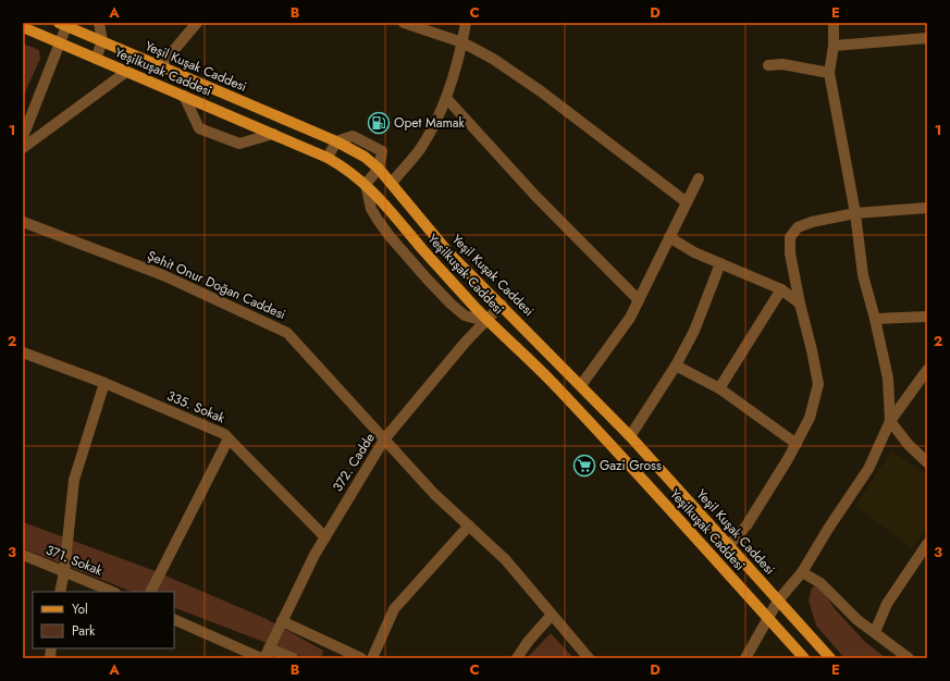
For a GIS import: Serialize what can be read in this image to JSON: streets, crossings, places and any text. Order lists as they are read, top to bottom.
{
  "streets": {
    "main road": ["Yeşil Kuşak Caddesi", "Yeşilkuşak Caddesi"],
    "street": [
      "Şehit Onur Doğan Caddesi",
      "335. Sokak",
      "372. Cadde",
      "371. Sokak"
    ]
  },
  "crossings": [
    ["Yeşil Kuşak Caddesi", "372. Cadde"],
    ["Yeşilkuşak Caddesi", "372. Cadde"],
    ["Şehit Onur Doğan Caddesi", "372. Cadde"],
    ["335. Sokak", "372. Cadde"]
  ],
  "places": {
    "fuel station": ["Opet Mamak"],
    "supermarket": ["Gazi Gross"]
  },
  "legend": ["Yol", "Park"],
  "grid": {
    "columns": [
      "A",
      "B",
      "C",
      "D",
      "E"
    ],
    "rows": ["1", "2", "3"]
  }
}
